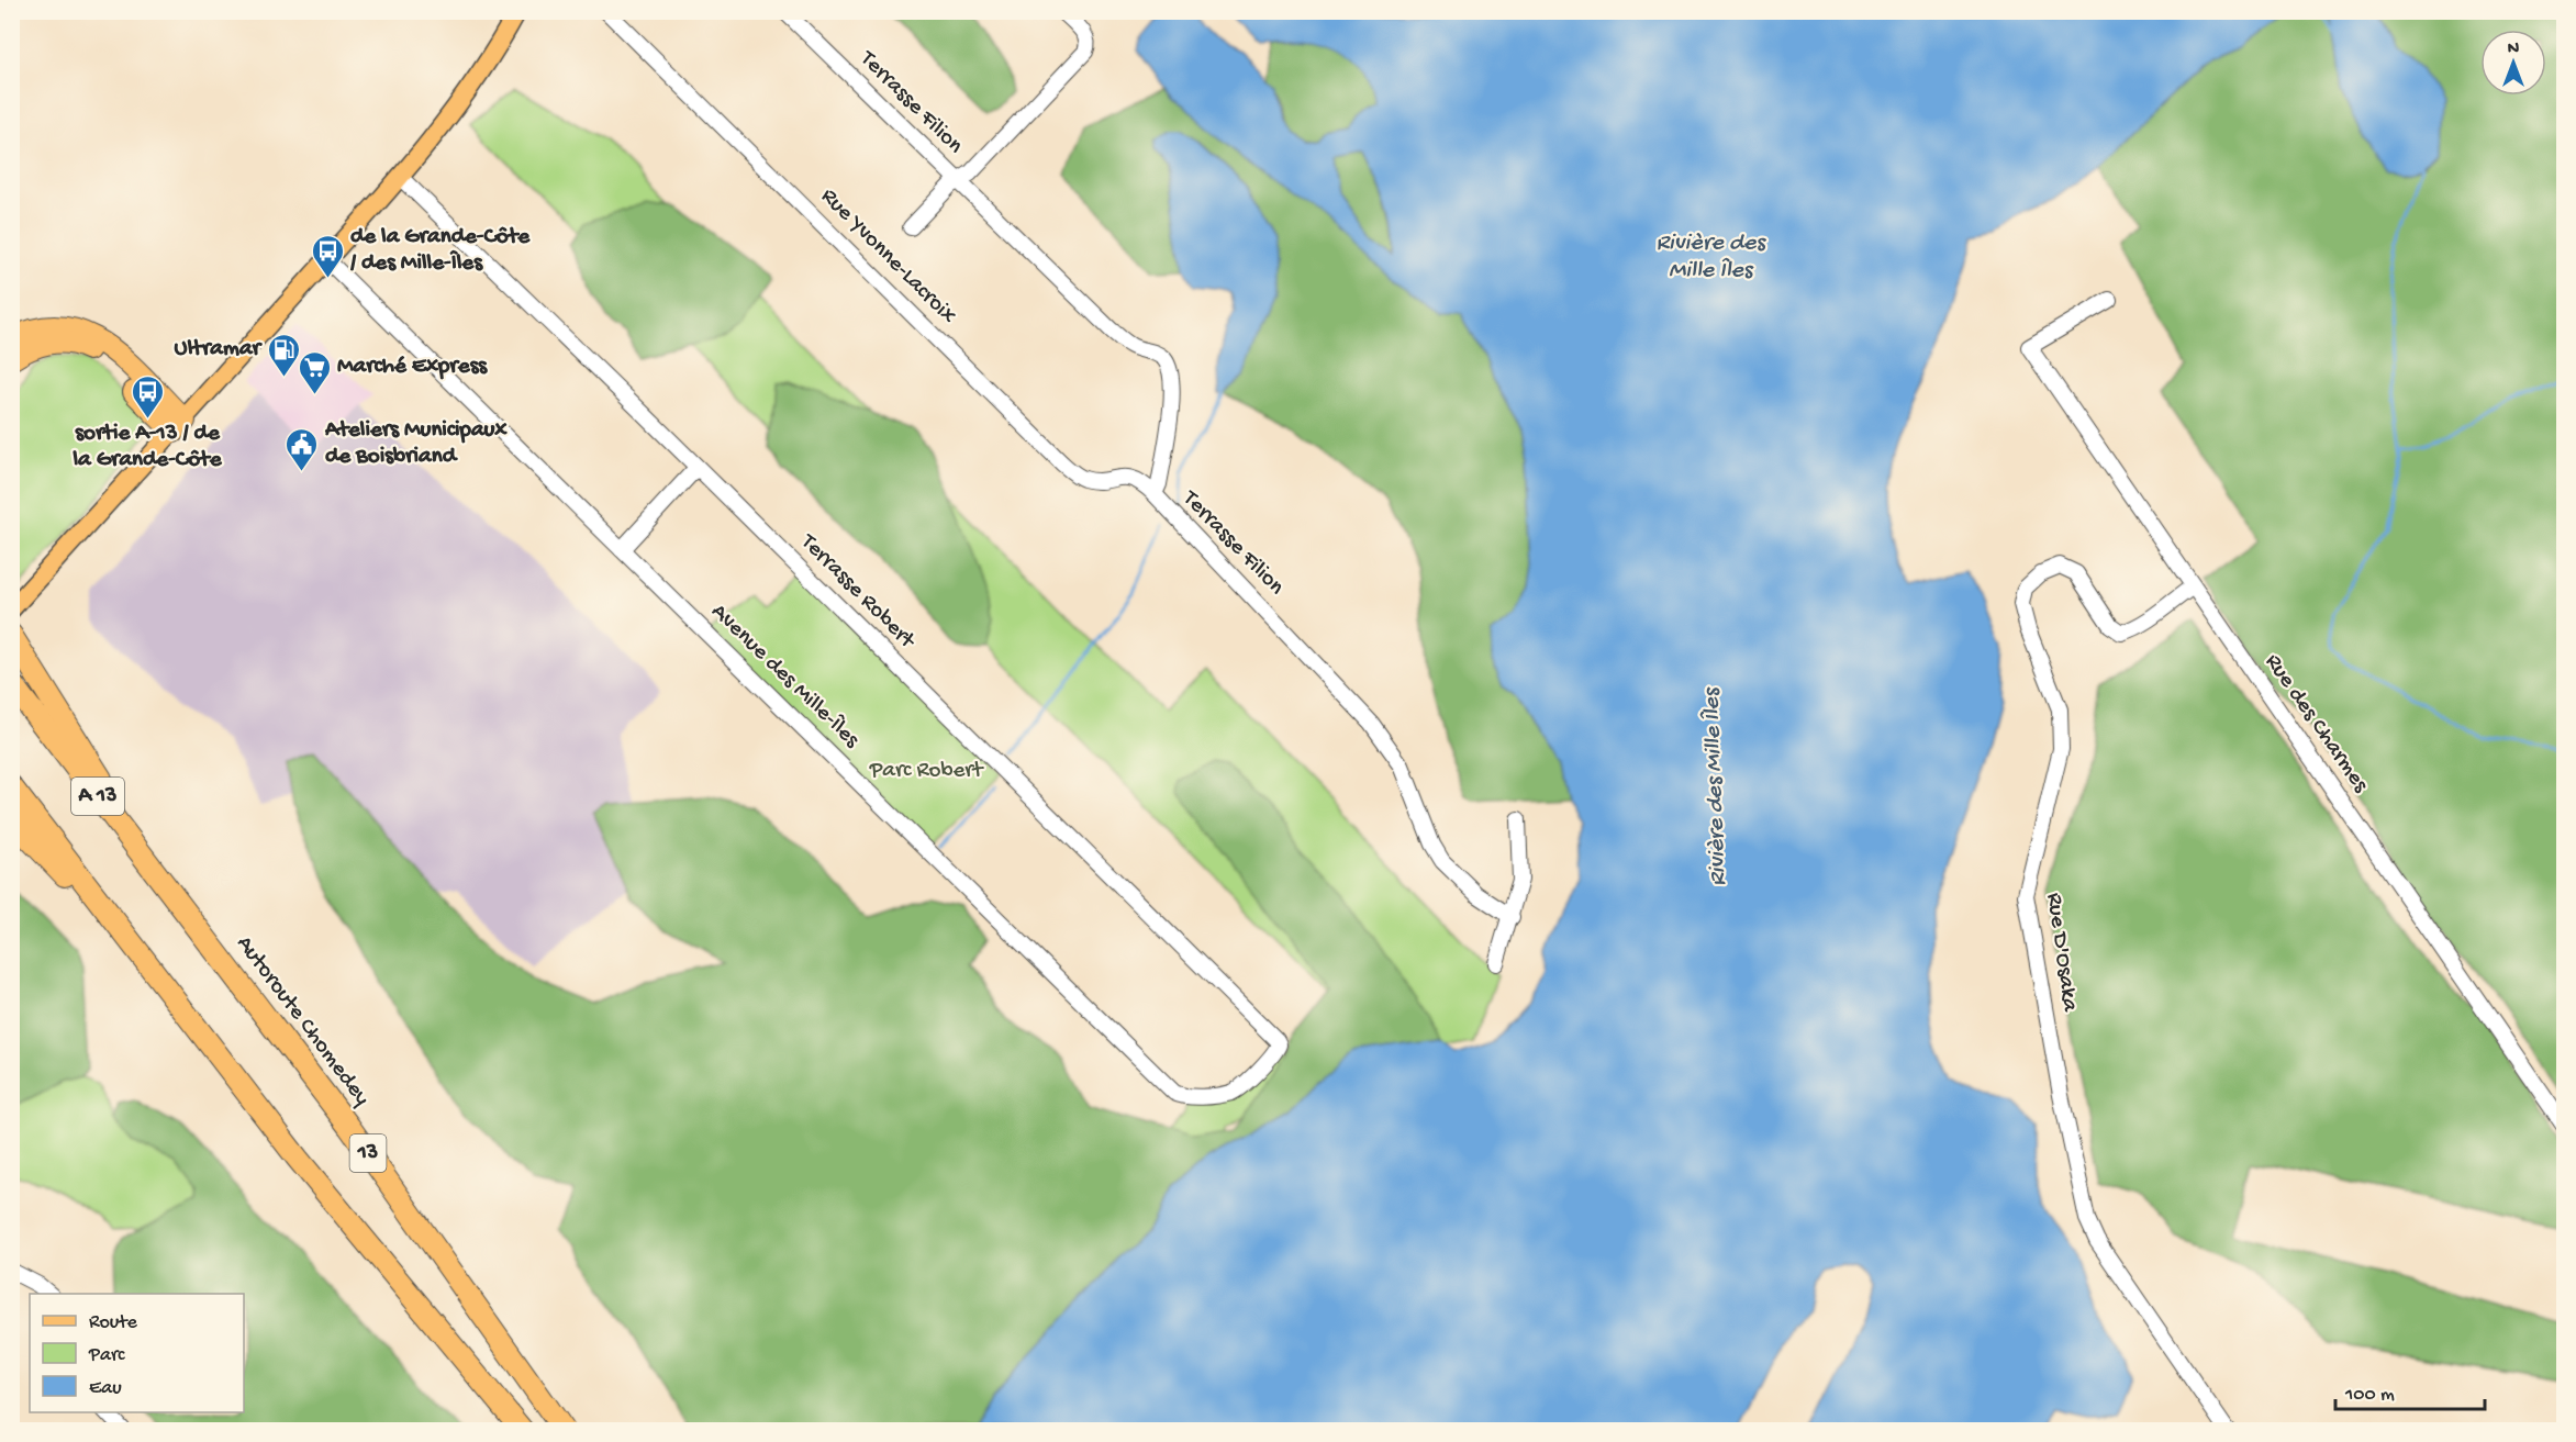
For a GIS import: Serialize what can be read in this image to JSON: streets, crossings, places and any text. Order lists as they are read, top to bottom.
{
  "streets": {
    "highway": ["A 13", "Autoroute Chomedey", "13"],
    "street": [
      "Terrasse Filion",
      "Rue Yvonne-Lacroix",
      "Terrasse Robert",
      "Avenue des Mille-Îles",
      "Rue des Charmes",
      "Rue D'Osaka"
    ]
  },
  "crossings": [
    ["Terrasse Filion", "Rue Yvonne-Lacroix"],
    ["Terrasse Robert", "Avenue des Mille-Îles"],
    ["Rue des Charmes", "Rue D'Osaka"]
  ],
  "water": ["Rivière des Mille Îles"],
  "parks": ["Parc Robert"],
  "places": {
    "bus stop": ["de la Grande-Côte / des Mille-Îles", "sortie A-13 / de la Grande-Côte"],
    "fuel station": ["Ultramar"],
    "supermarket": ["Marché Express"],
    "public building": ["Ateliers Municipaux de Boisbriand"]
  },
  "legend": ["Route", "Parc", "Eau"],
  "scale_bar": "100 m",
  "north": "top"
}
